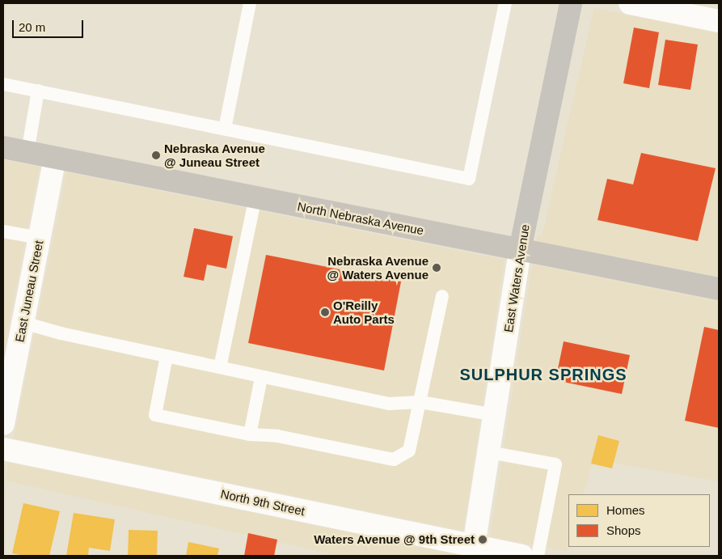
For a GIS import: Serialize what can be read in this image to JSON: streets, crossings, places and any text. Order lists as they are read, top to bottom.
{
  "streets": {
    "main road": ["North Nebraska Avenue", "East Waters Avenue"],
    "street": ["East Juneau Street", "North 9th Street"]
  },
  "crossings": [
    ["North Nebraska Avenue", "East Waters Avenue"],
    ["North Nebraska Avenue", "East Juneau Street"],
    ["East Waters Avenue", "North 9th Street"]
  ],
  "districts": ["SULPHUR SPRINGS"],
  "places": [
    "Nebraska Avenue @ Juneau Street",
    "Nebraska Avenue @ Waters Avenue",
    "O'Reilly Auto Parts",
    "Waters Avenue @ 9th Street"
  ],
  "legend": ["Homes", "Shops"],
  "scale_bar": "20 m"
}
